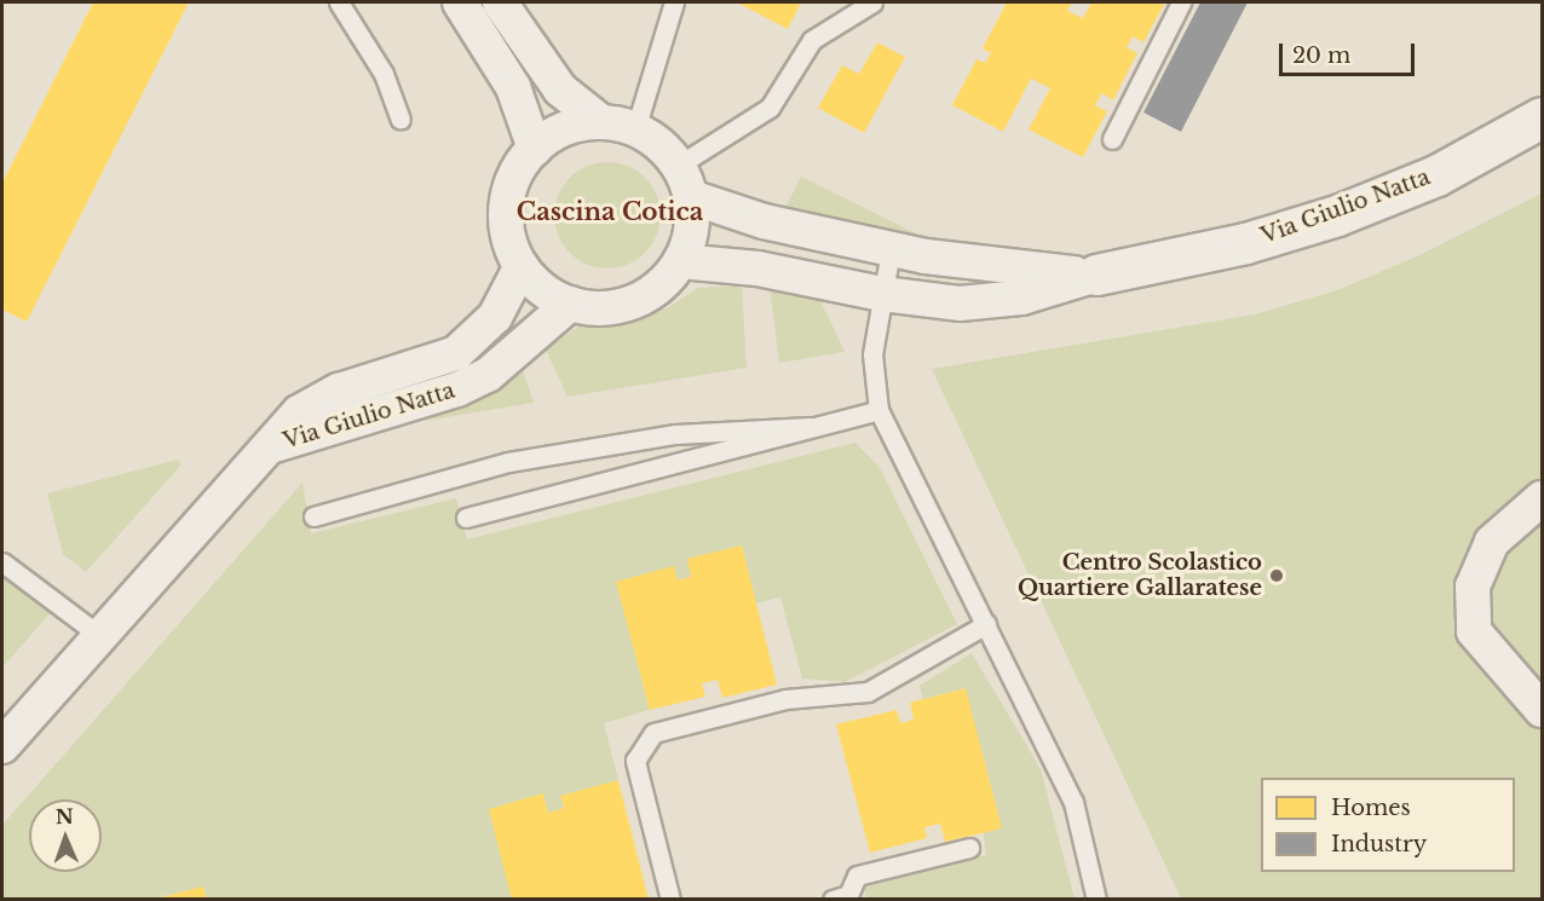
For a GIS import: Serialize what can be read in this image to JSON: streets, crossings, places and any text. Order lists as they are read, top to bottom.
{
  "streets": {
    "street": ["Via Giulio Natta"]
  },
  "districts": ["Cascina Cotica"],
  "places": ["Centro Scolastico Quartiere Gallaratese"],
  "legend": ["Homes", "Industry"],
  "scale_bar": "20 m",
  "north": "top"
}
